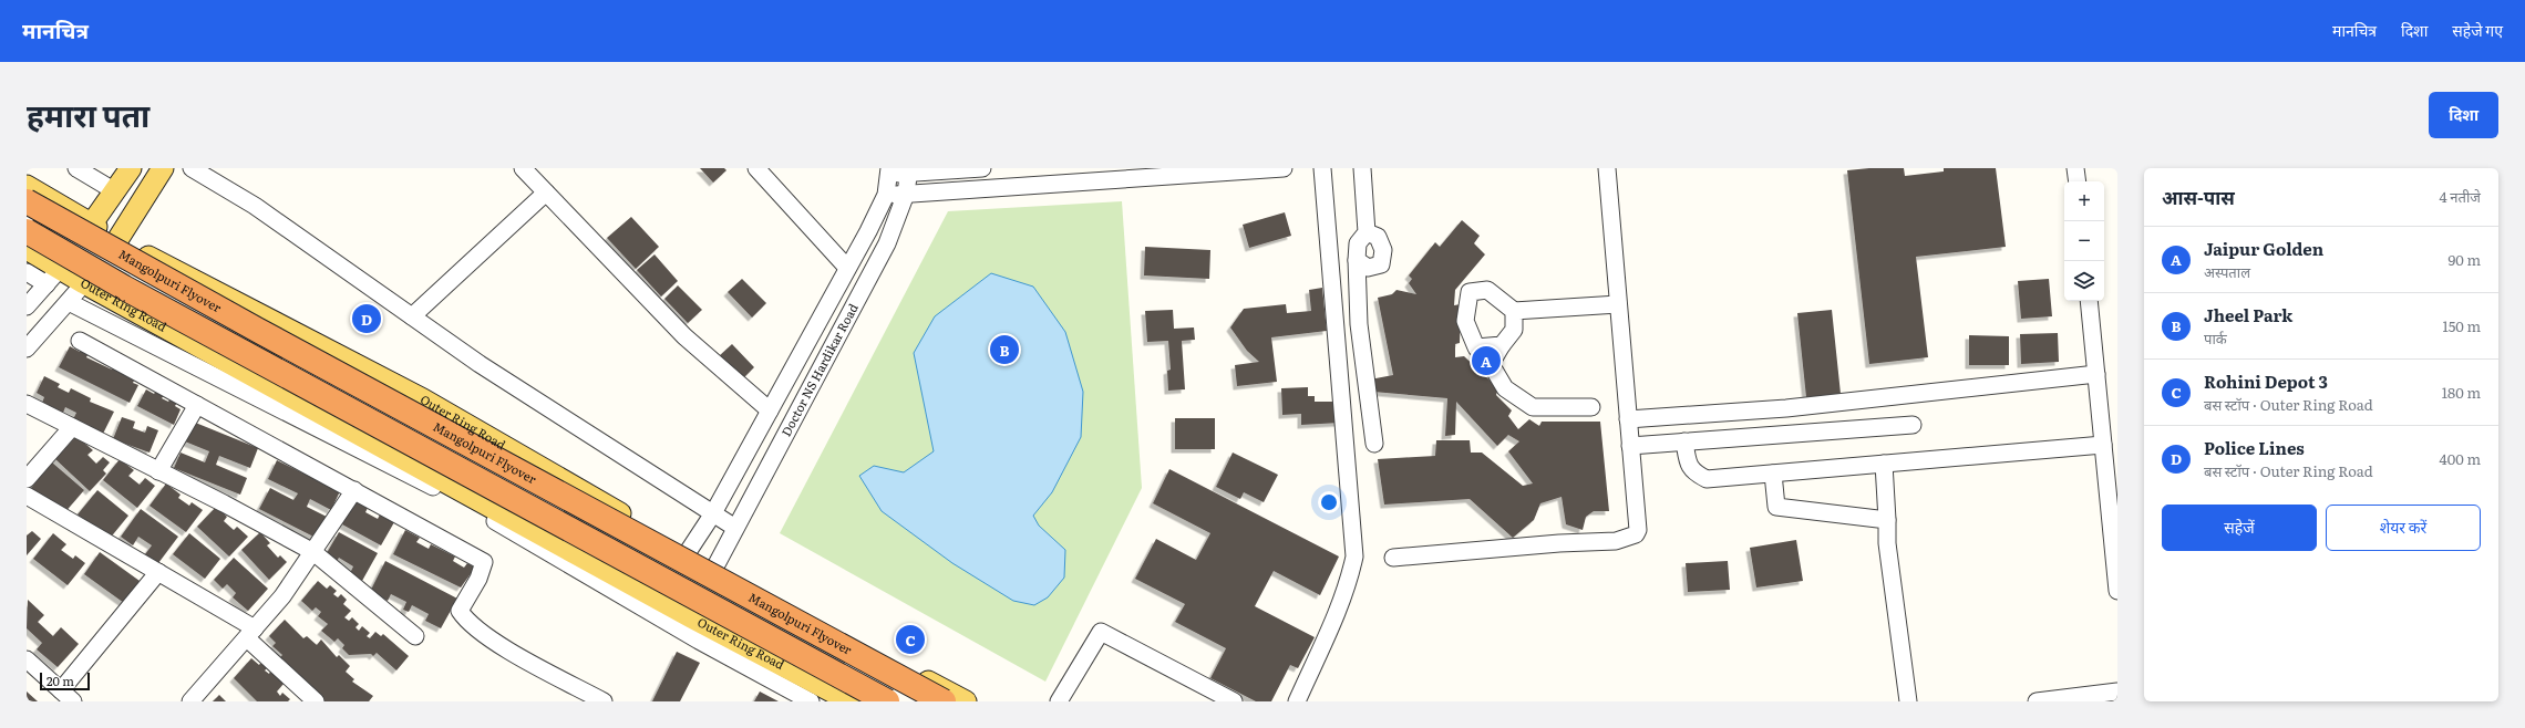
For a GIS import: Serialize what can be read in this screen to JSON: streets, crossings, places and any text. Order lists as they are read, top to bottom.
{
  "streets": {
    "highway": ["Mangolpuri Flyover"],
    "main road": ["Outer Ring Road"],
    "street": ["Doctor NS Hardikar Road"]
  },
  "crossings": [
    ["Outer Ring Road", "Doctor NS Hardikar Road"]
  ],
  "scale_bar": "20 m",
  "page": {
    "header": "मानचित्र",
    "nav": ["मानचित्र", "दिशा", "सहेजे गए"],
    "title": "हमारा पता",
    "buttons": [
      "दिशा",
      ["सहेजें", "शेयर करें"]
    ],
    "heading": ["आस-पास", "4 नतीजे"],
    "map_buttons": ["+", "−"],
    "list": [
      {
        "mark": "A",
        "name": "Jaipur Golden",
        "note": "अस्पताल",
        "value": "90 m"
      },
      {
        "mark": "B",
        "name": "Jheel Park",
        "note": "पार्क",
        "value": "150 m"
      },
      {
        "mark": "C",
        "name": "Rohini Depot 3",
        "note": "बस स्टॉप · Outer Ring Road",
        "value": "180 m"
      },
      {
        "mark": "D",
        "name": "Police Lines",
        "note": "बस स्टॉप · Outer Ring Road",
        "value": "400 m"
      }
    ],
    "pins": [
      "D",
      "B",
      "A",
      "C"
    ],
    "scale": "20 m"
  }
}
